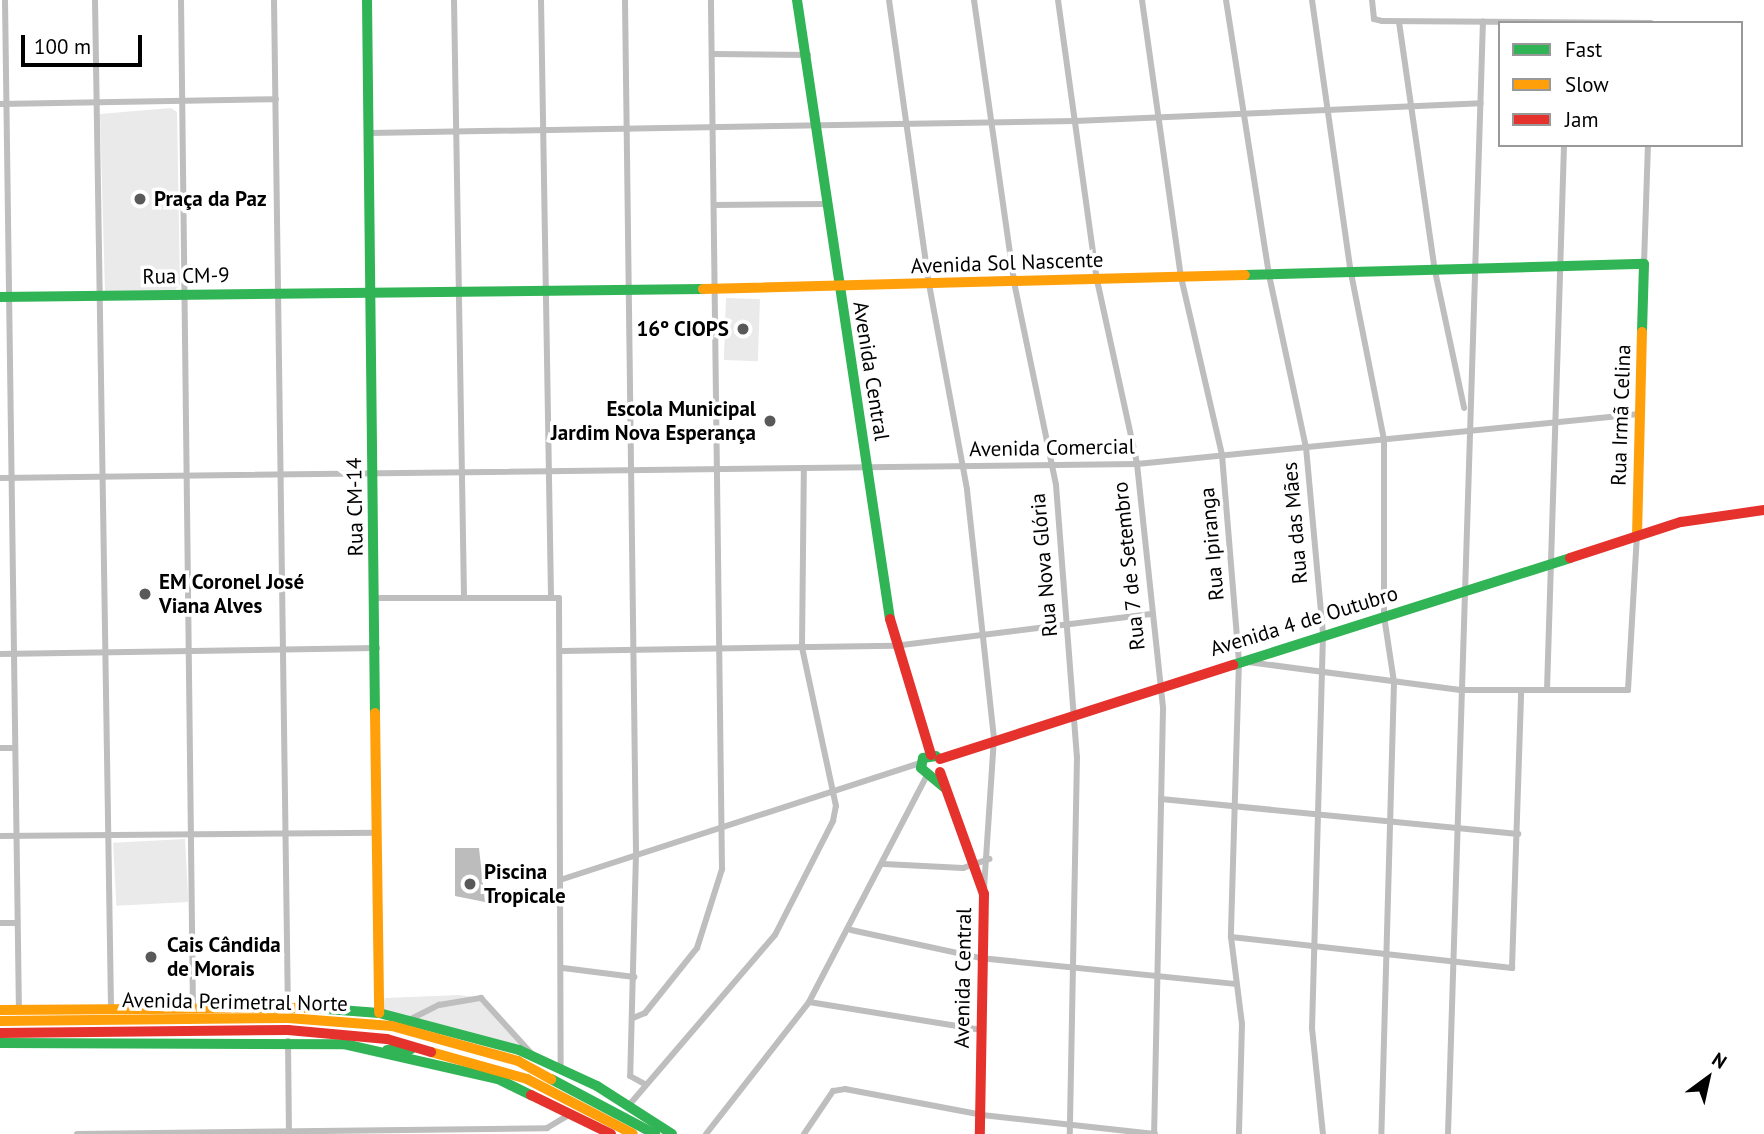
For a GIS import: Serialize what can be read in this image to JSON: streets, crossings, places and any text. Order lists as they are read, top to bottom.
{
  "streets": {
    "main road": [
      "Avenida Sol Nascente",
      "Rua CM-9",
      "Avenida Central",
      "Rua Irmã Celina",
      "Rua CM-14",
      "Avenida 4 de Outubro",
      "Avenida Perimetral Norte"
    ],
    "street": [
      "Avenida Comercial",
      "Rua das Mães",
      "Rua Ipiranga",
      "Rua Nova Glória",
      "Rua 7 de Setembro"
    ]
  },
  "crossings": [
    ["Avenida Sol Nascente", "Rua CM-9"],
    ["Avenida Sol Nascente", "Avenida Central"],
    ["Avenida Sol Nascente", "Rua Irmã Celina"],
    ["Avenida Sol Nascente", "Rua CM-14"],
    ["Avenida Sol Nascente", "Rua das Mães"],
    ["Avenida Sol Nascente", "Rua Ipiranga"],
    ["Avenida Sol Nascente", "Rua Nova Glória"],
    ["Avenida Sol Nascente", "Rua 7 de Setembro"],
    ["Rua CM-9", "Rua CM-14"],
    ["Avenida Central", "Avenida Comercial"],
    ["Avenida Central", "Avenida 4 de Outubro"],
    ["Rua Irmã Celina", "Avenida Comercial"],
    ["Rua Irmã Celina", "Avenida 4 de Outubro"],
    ["Avenida Comercial", "Rua CM-14"],
    ["Avenida Comercial", "Rua das Mães"],
    ["Avenida Comercial", "Rua Ipiranga"],
    ["Avenida Comercial", "Rua Nova Glória"],
    ["Avenida Comercial", "Rua 7 de Setembro"],
    ["Rua das Mães", "Avenida 4 de Outubro"],
    ["Rua Ipiranga", "Avenida 4 de Outubro"],
    ["Rua Nova Glória", "Avenida 4 de Outubro"],
    ["Rua 7 de Setembro", "Avenida 4 de Outubro"]
  ],
  "places": [
    "Praça da Paz",
    "16º CIOPS",
    "Escola Municipal Jardim Nova Esperança",
    "EM Coronel José Viana Alves",
    "Piscina Tropicale",
    "Cais Cândida de Morais"
  ],
  "legend": ["Fast", "Slow", "Jam"],
  "scale_bar": "100 m",
  "north": "top right"
}
